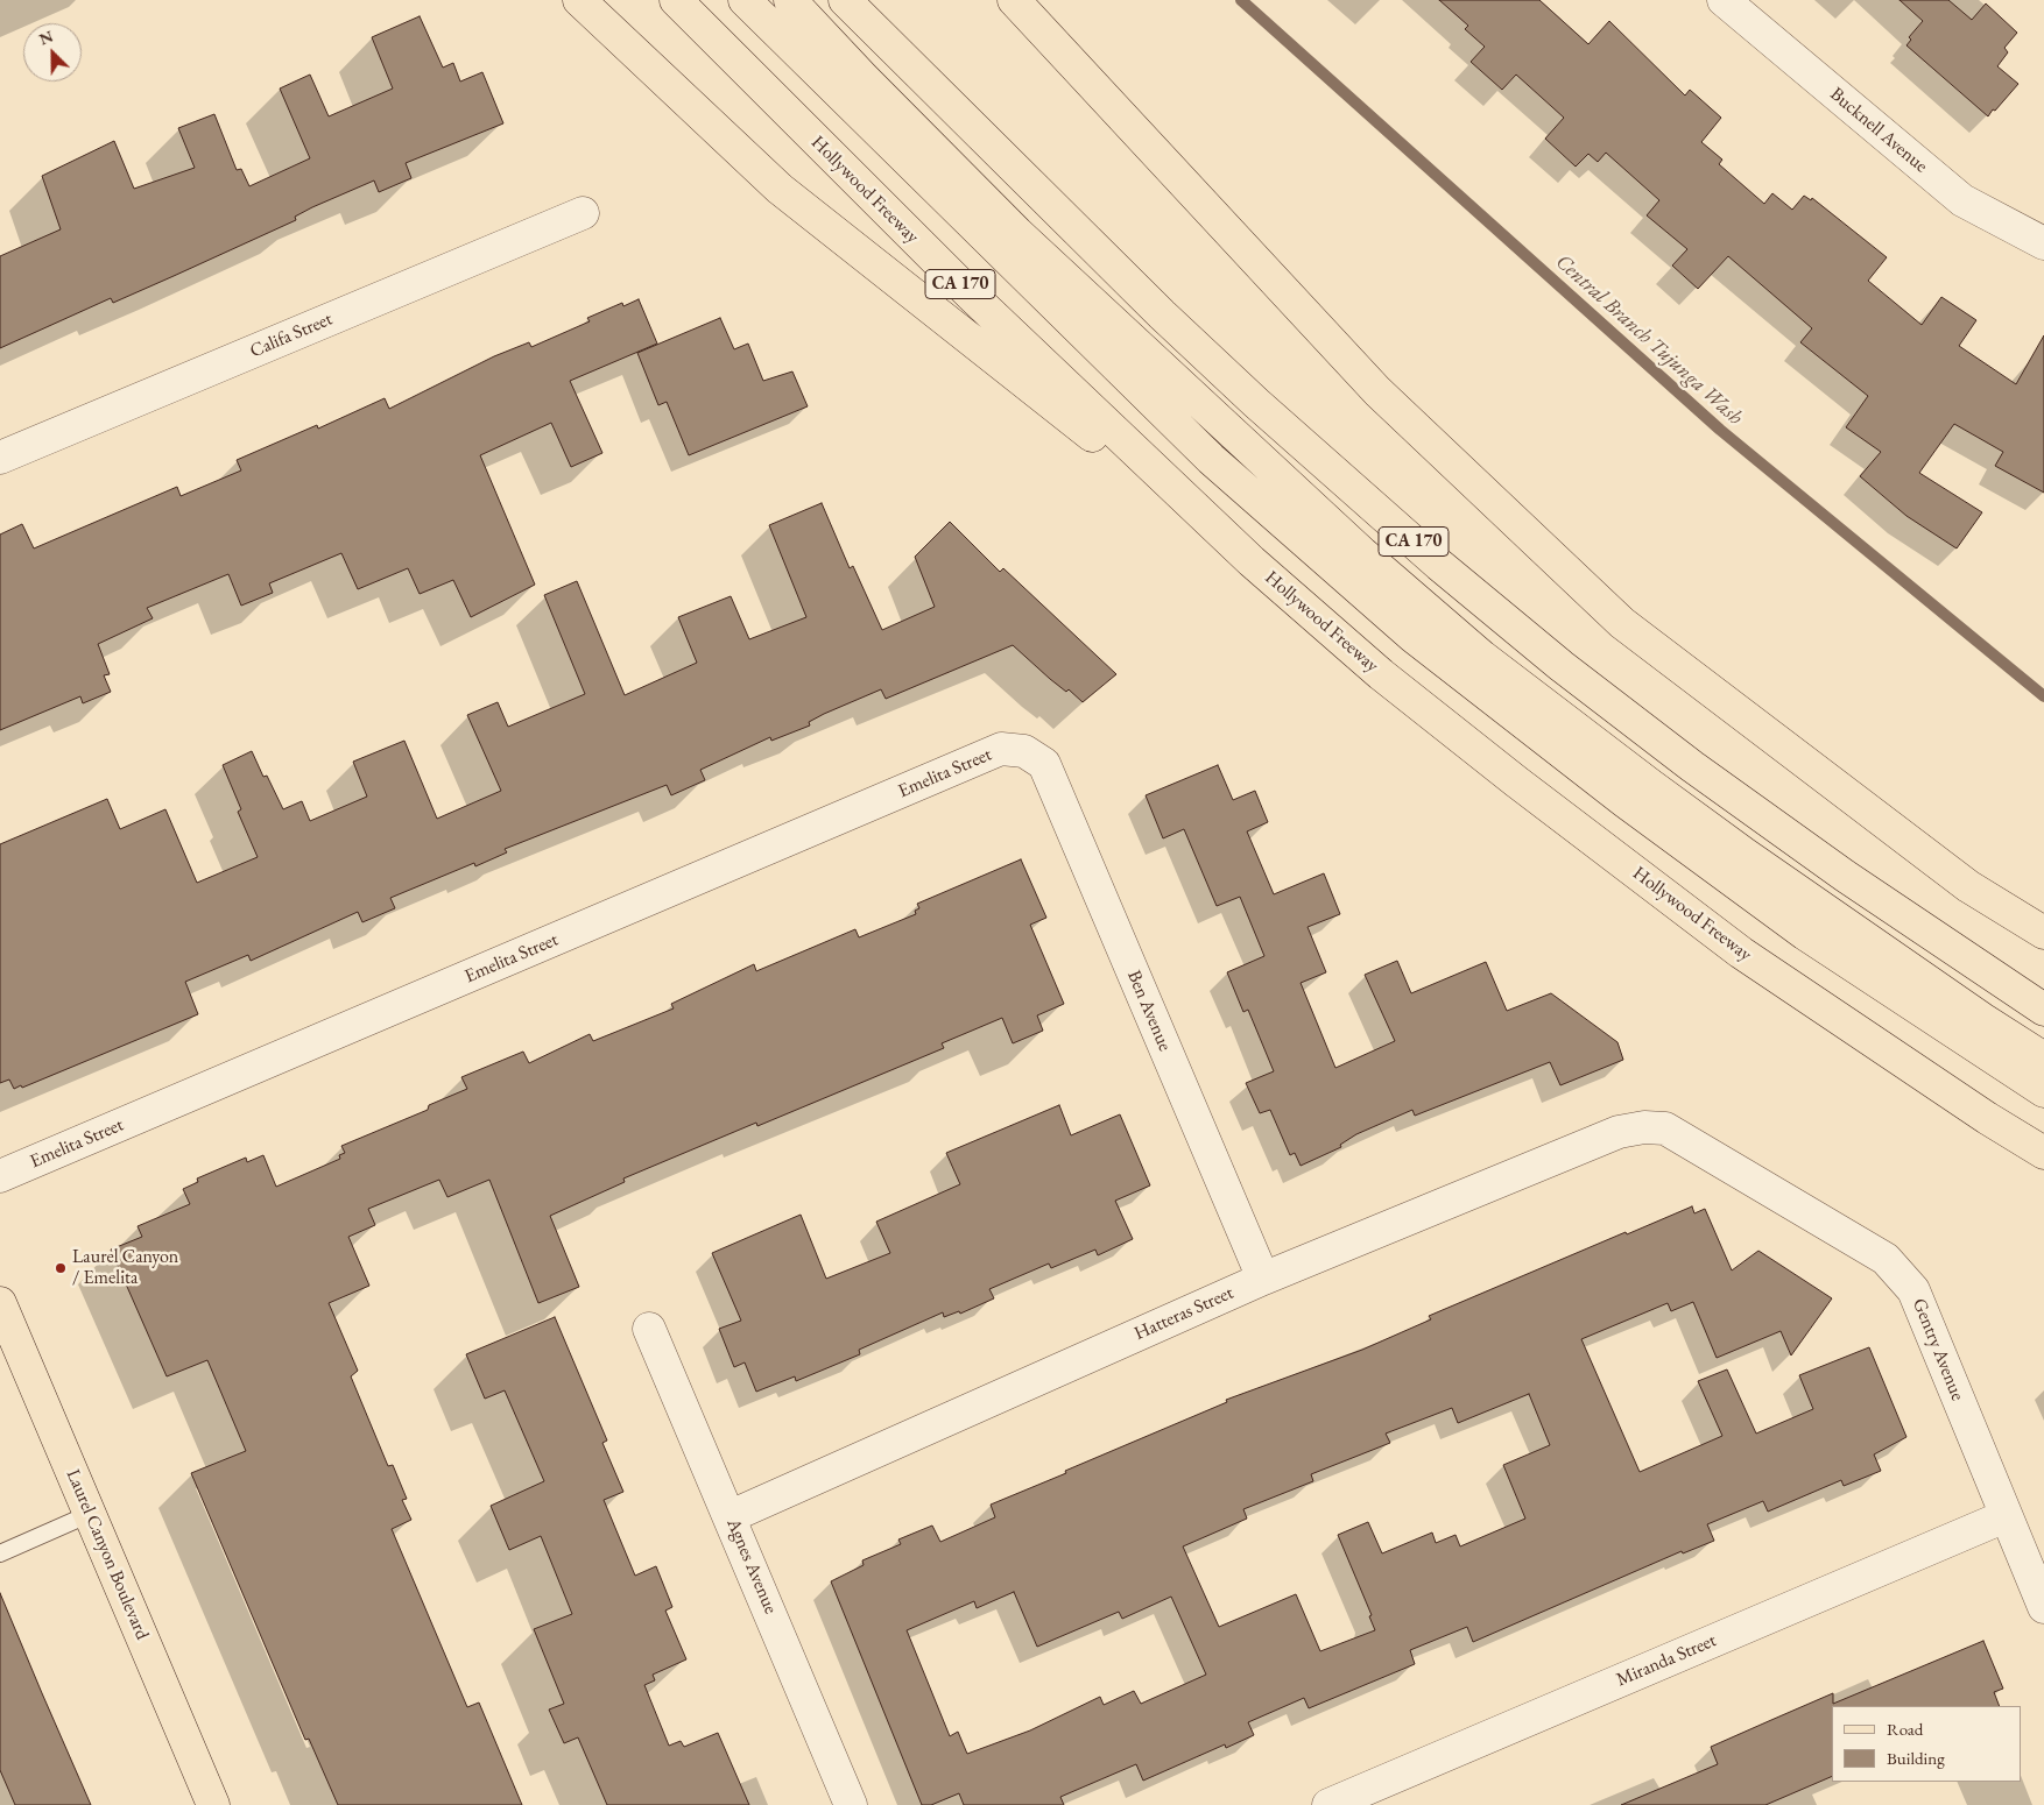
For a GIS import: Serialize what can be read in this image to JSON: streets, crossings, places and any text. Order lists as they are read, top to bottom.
{
  "streets": {
    "main road": ["Hollywood Freeway", "CA 170", "Laurel Canyon Boulevard"],
    "street": [
      "Bucknell Avenue",
      "Califa Street",
      "Emelita Street",
      "Ben Avenue",
      "Hatteras Street",
      "Gentry Avenue",
      "Agnes Avenue",
      "Miranda Street"
    ]
  },
  "crossings": [
    ["Emelita Street", "Ben Avenue"],
    ["Ben Avenue", "Hatteras Street"],
    ["Hatteras Street", "Gentry Avenue"],
    ["Hatteras Street", "Agnes Avenue"],
    ["Gentry Avenue", "Miranda Street"]
  ],
  "water": ["Central Branch Tujunga Wash"],
  "places": ["Laurel Canyon / Emelita"],
  "legend": ["Road", "Building"],
  "north": "top left"
}
